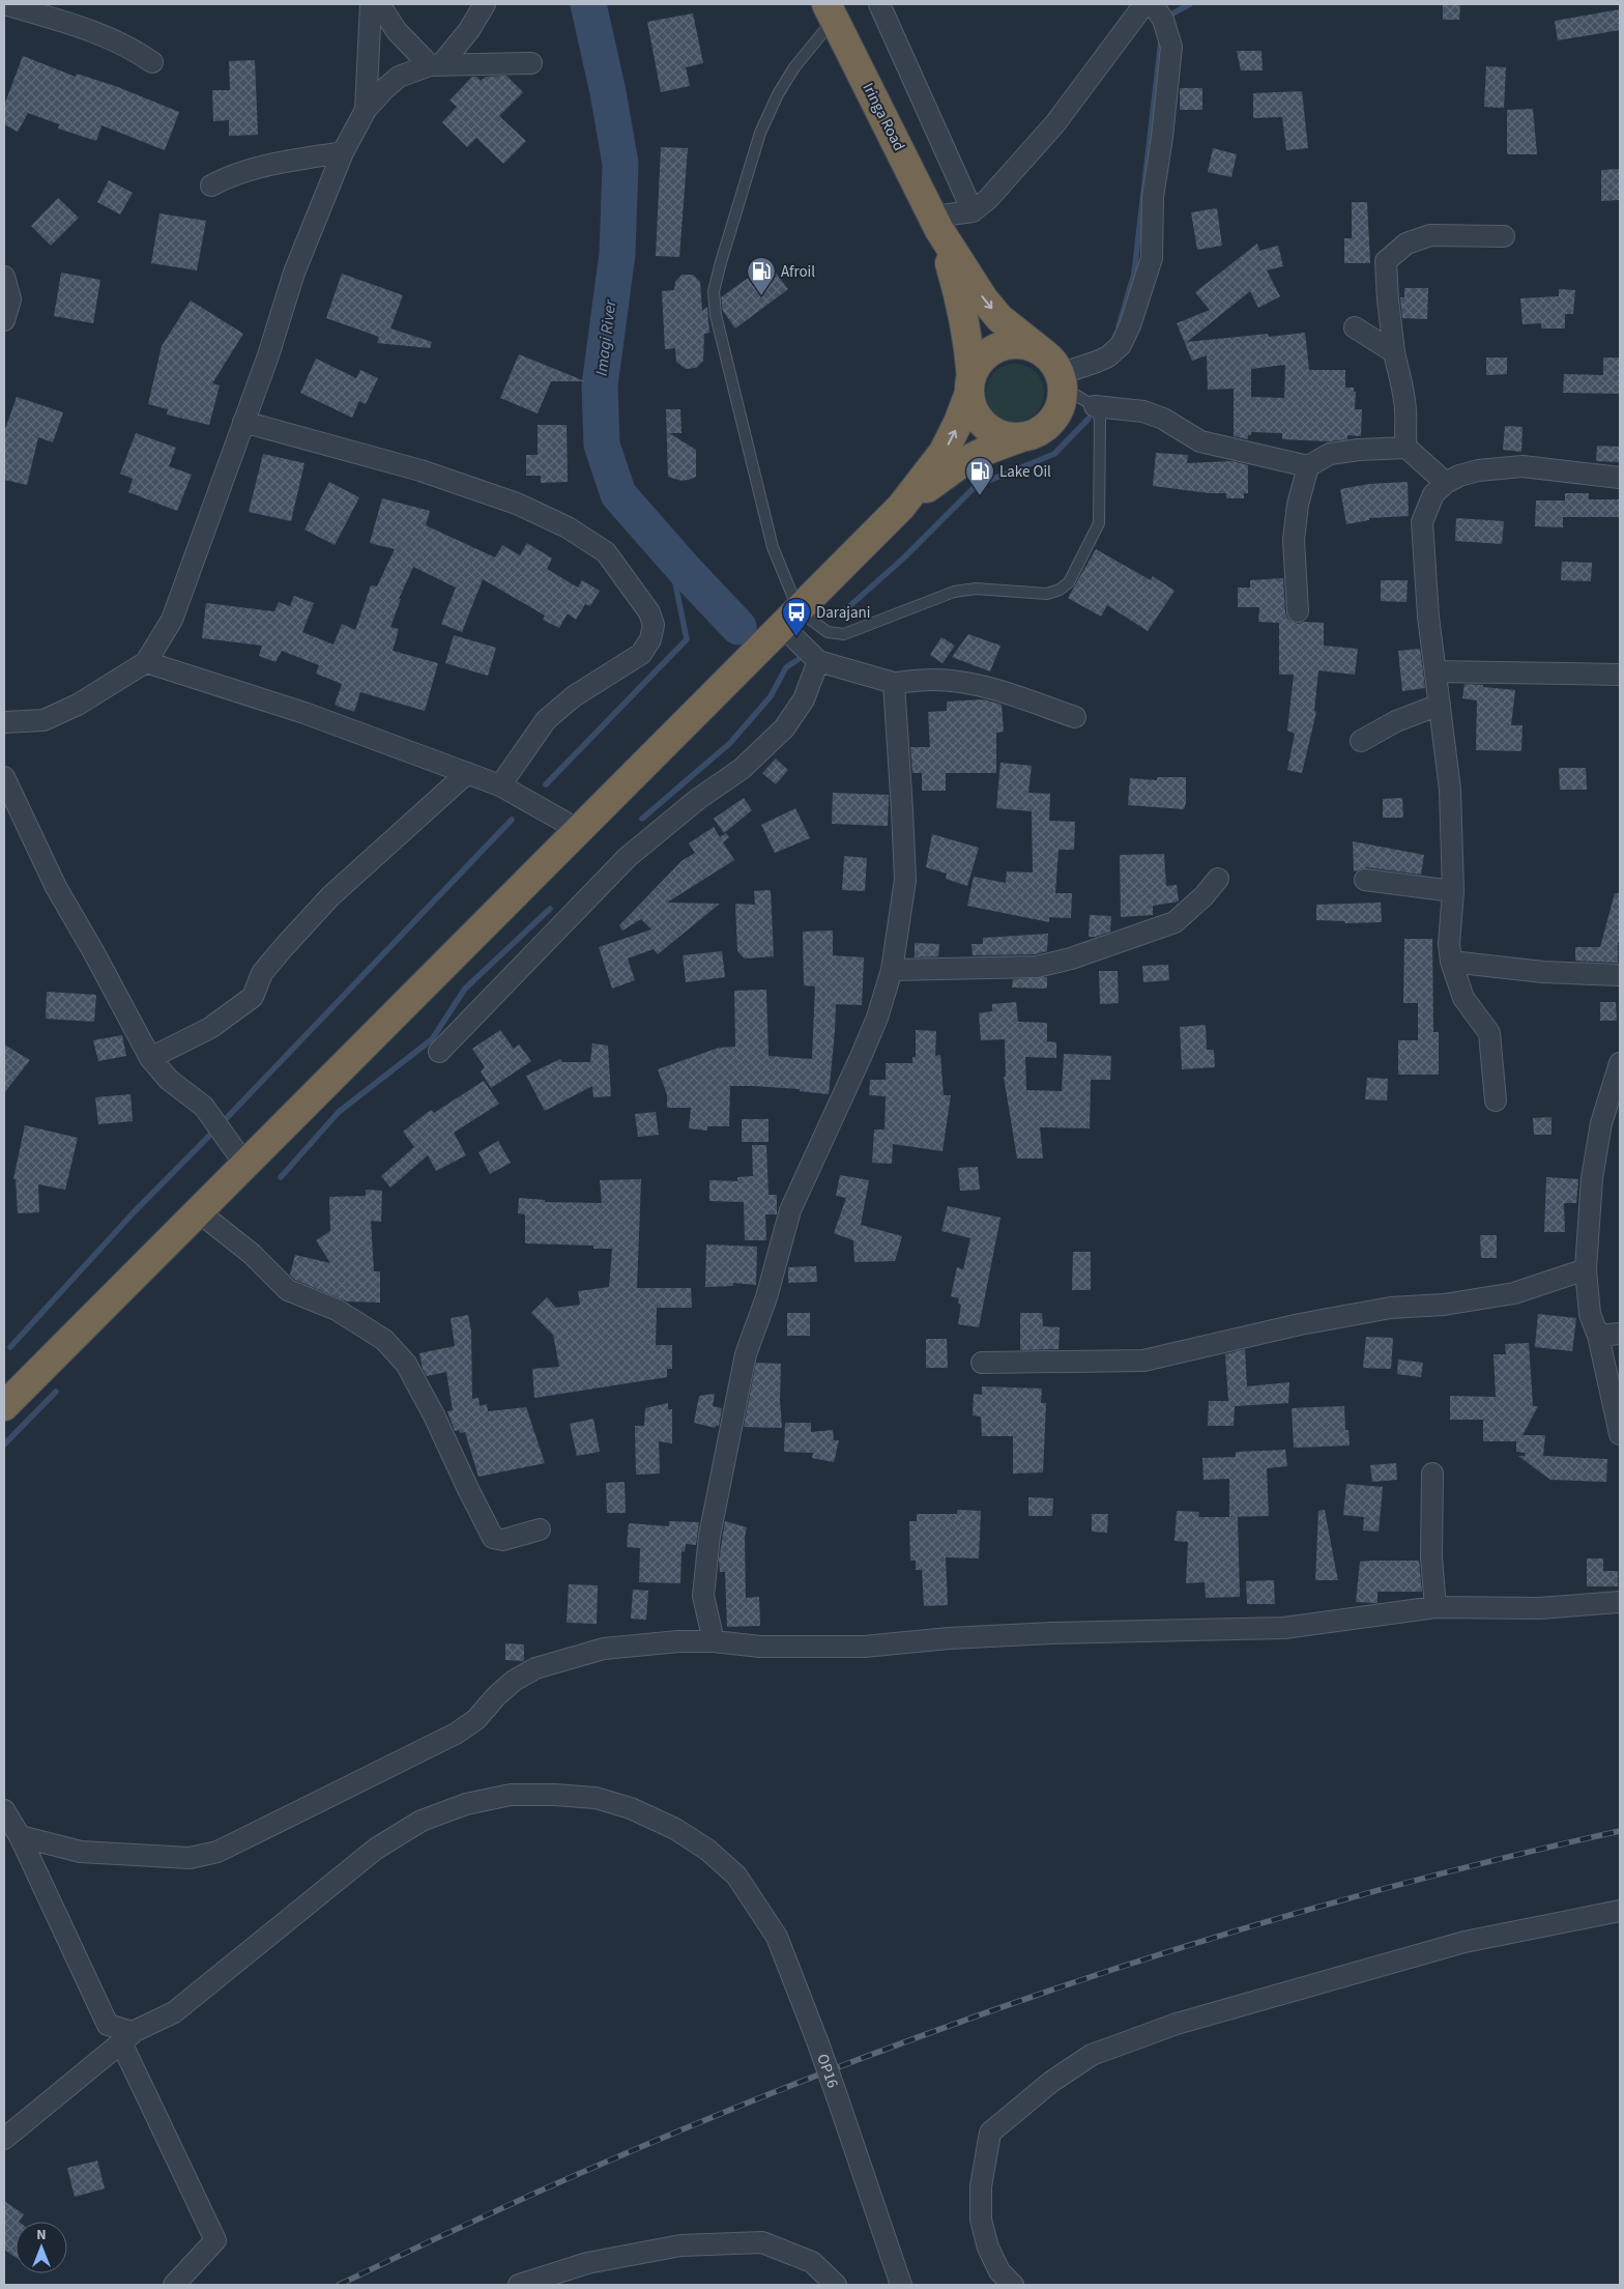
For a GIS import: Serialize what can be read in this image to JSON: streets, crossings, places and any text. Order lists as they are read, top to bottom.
{
  "streets": {
    "highway": ["Iringa Road"],
    "street": ["OP16"]
  },
  "water": ["Imagi River"],
  "places": {
    "fuel station": ["Afroil", "Lake Oil"],
    "bus stop": ["Darajani"]
  },
  "north": "top"
}
